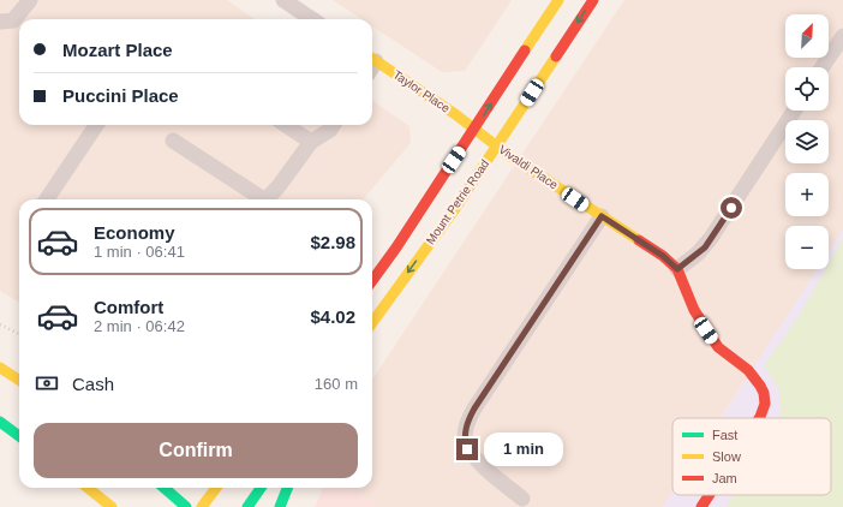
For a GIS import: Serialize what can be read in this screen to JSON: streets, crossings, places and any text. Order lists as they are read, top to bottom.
{
  "streets": {
    "main road": ["Taylor Place", "Vivaldi Place", "Mount Petrie Road"]
  },
  "crossings": [
    ["Taylor Place", "Vivaldi Place"],
    ["Taylor Place", "Mount Petrie Road"],
    ["Vivaldi Place", "Mount Petrie Road"]
  ],
  "legend": ["Fast", "Slow", "Jam"],
  "north": "top right",
  "page": {
    "map_buttons": ["+", "−"],
    "banner": ["Mozart Place", "Puccini Place"],
    "list": [
      {
        "name": "Economy",
        "note": "1 min · 06:41",
        "value": "$2.98"
      },
      {
        "name": "Comfort",
        "note": "2 min · 06:42",
        "value": "$4.02"
      }
    ],
    "pay": ["Cash", "160 m"],
    "buttons": "Confirm",
    "bubble": "1 min"
  }
}
